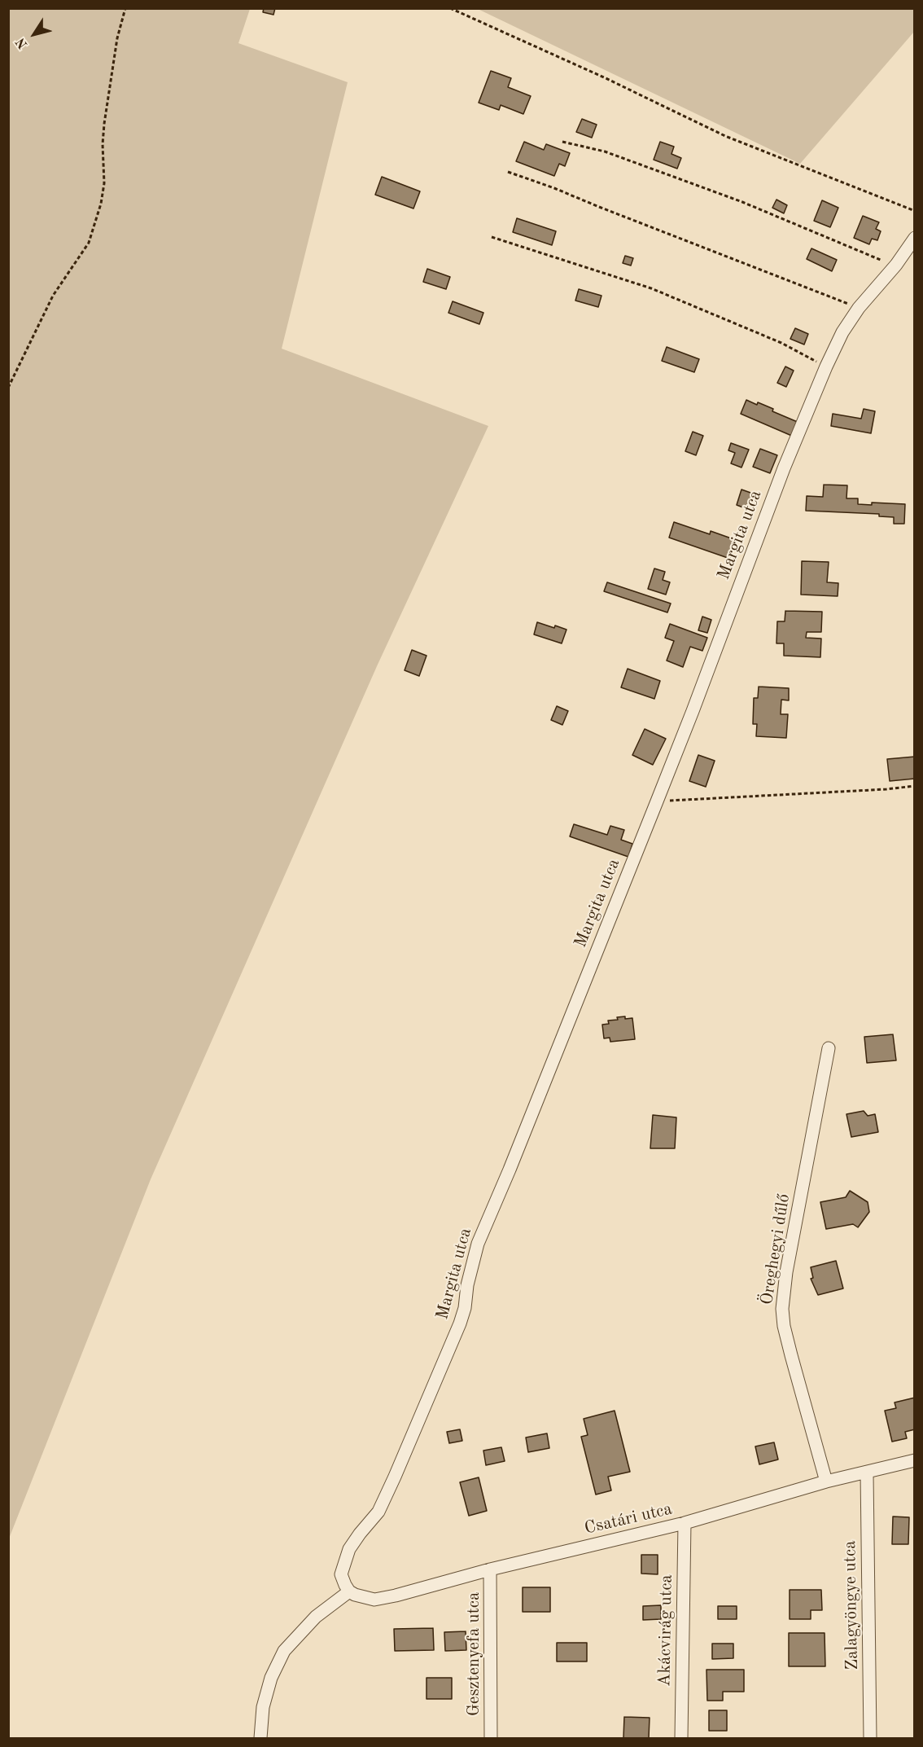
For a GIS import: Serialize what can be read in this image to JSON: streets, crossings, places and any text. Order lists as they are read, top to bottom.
{
  "streets": {
    "street": [
      "Margita utca",
      "Öreghegyi dűlő",
      "Csatári utca",
      "Zalagyöngye utca",
      "Akácvirág utca",
      "Gesztenyefa utca"
    ]
  },
  "crossings": [
    ["Margita utca", "Csatári utca"],
    ["Öreghegyi dűlő", "Csatári utca"],
    ["Csatári utca", "Zalagyöngye utca"],
    ["Csatári utca", "Akácvirág utca"],
    ["Csatári utca", "Gesztenyefa utca"]
  ],
  "north": "bottom left"
}
